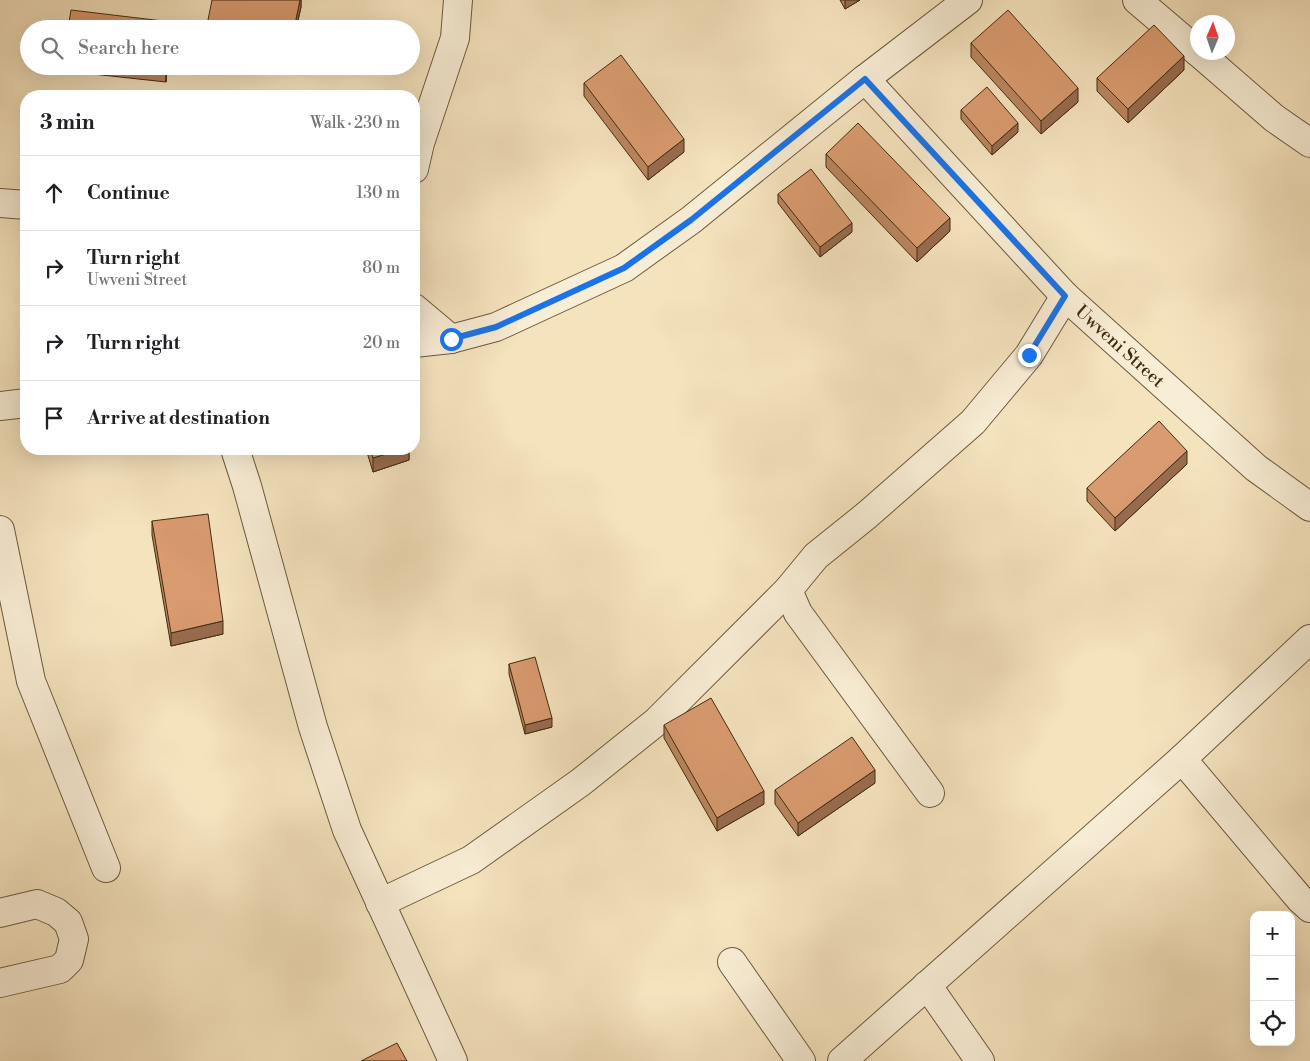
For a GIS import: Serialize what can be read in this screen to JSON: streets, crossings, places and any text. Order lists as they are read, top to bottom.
{
  "streets": {
    "street": ["Uwveni Street"]
  },
  "north": "top",
  "page": {
    "search": "Search here",
    "heading": ["3 min", "Walk · 230 m"],
    "list": [
      ["Continue", "130 m"],
      ["Turn right", "Uwveni Street", "80 m"],
      ["Turn right", "20 m"],
      "Arrive at destination"
    ],
    "map_buttons": ["+", "−"]
  }
}
